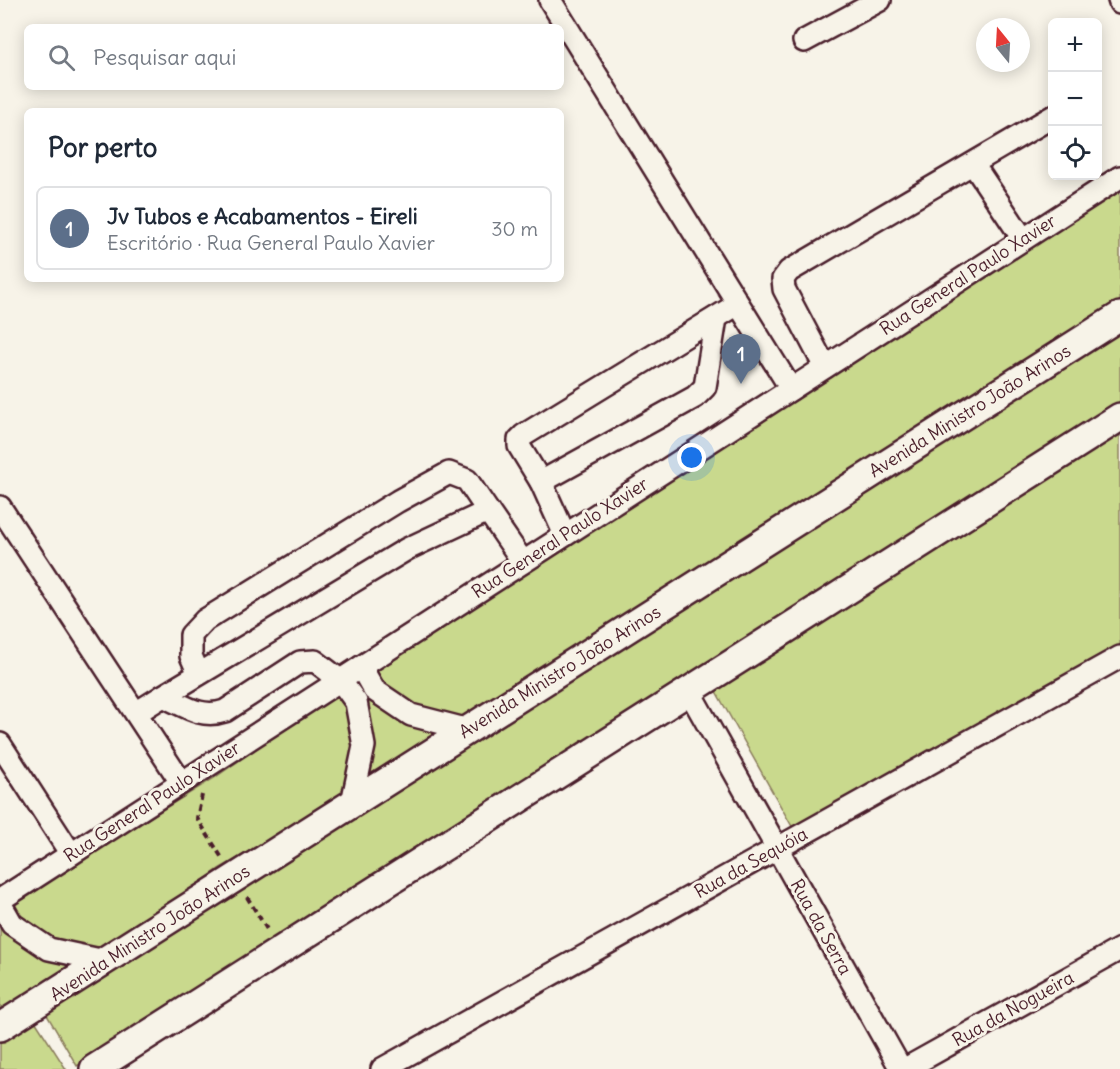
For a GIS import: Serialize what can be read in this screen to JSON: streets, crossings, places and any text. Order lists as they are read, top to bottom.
{
  "streets": {
    "main road": ["Avenida Ministro João Arinos"],
    "street": [
      "Rua General Paulo Xavier",
      "Rua da Sequóia",
      "Rua da Serra",
      "Rua da Nogueira"
    ]
  },
  "crossings": [
    ["Rua da Sequóia", "Rua da Serra"],
    ["Rua da Serra", "Rua da Nogueira"]
  ],
  "north": "top",
  "page": {
    "map_buttons": ["+", "−"],
    "search": "Pesquisar aqui",
    "heading": "Por perto",
    "list": [
      {
        "mark": "1",
        "name": "Jv Tubos e Acabamentos - Eireli",
        "note": "Escritório · Rua General Paulo Xavier",
        "value": "30 m"
      }
    ],
    "pins": "1"
  }
}
